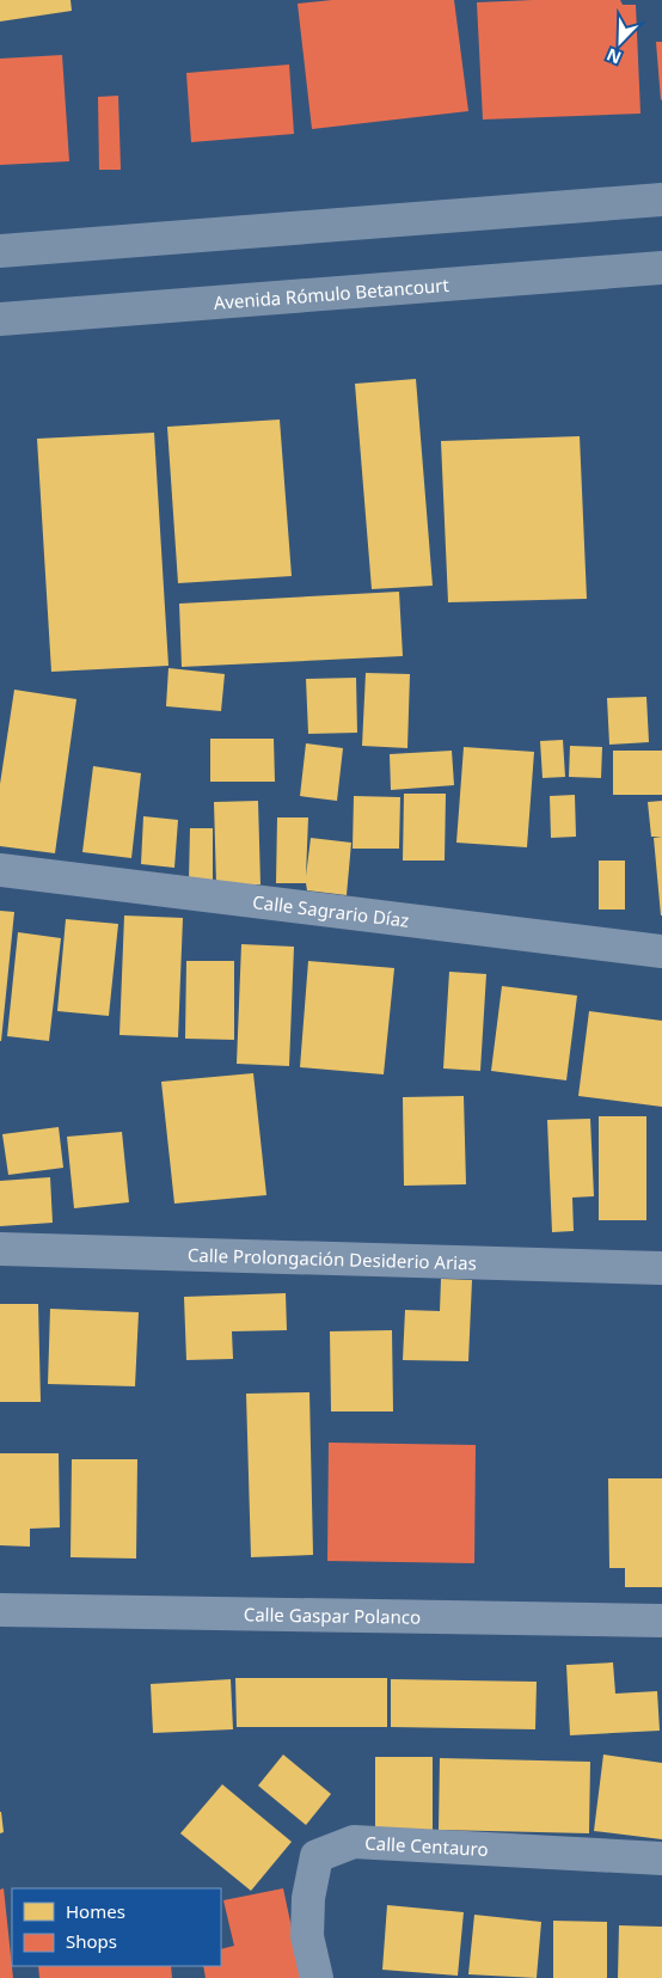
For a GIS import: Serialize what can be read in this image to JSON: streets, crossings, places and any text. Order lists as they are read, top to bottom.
{
  "streets": {
    "main road": ["Avenida Rómulo Betancourt"],
    "street": [
      "Calle Sagrario Díaz",
      "Calle Prolongación Desiderio Arias",
      "Calle Gaspar Polanco",
      "Calle Centauro"
    ]
  },
  "legend": ["Homes", "Shops"],
  "north": "bottom left"
}
